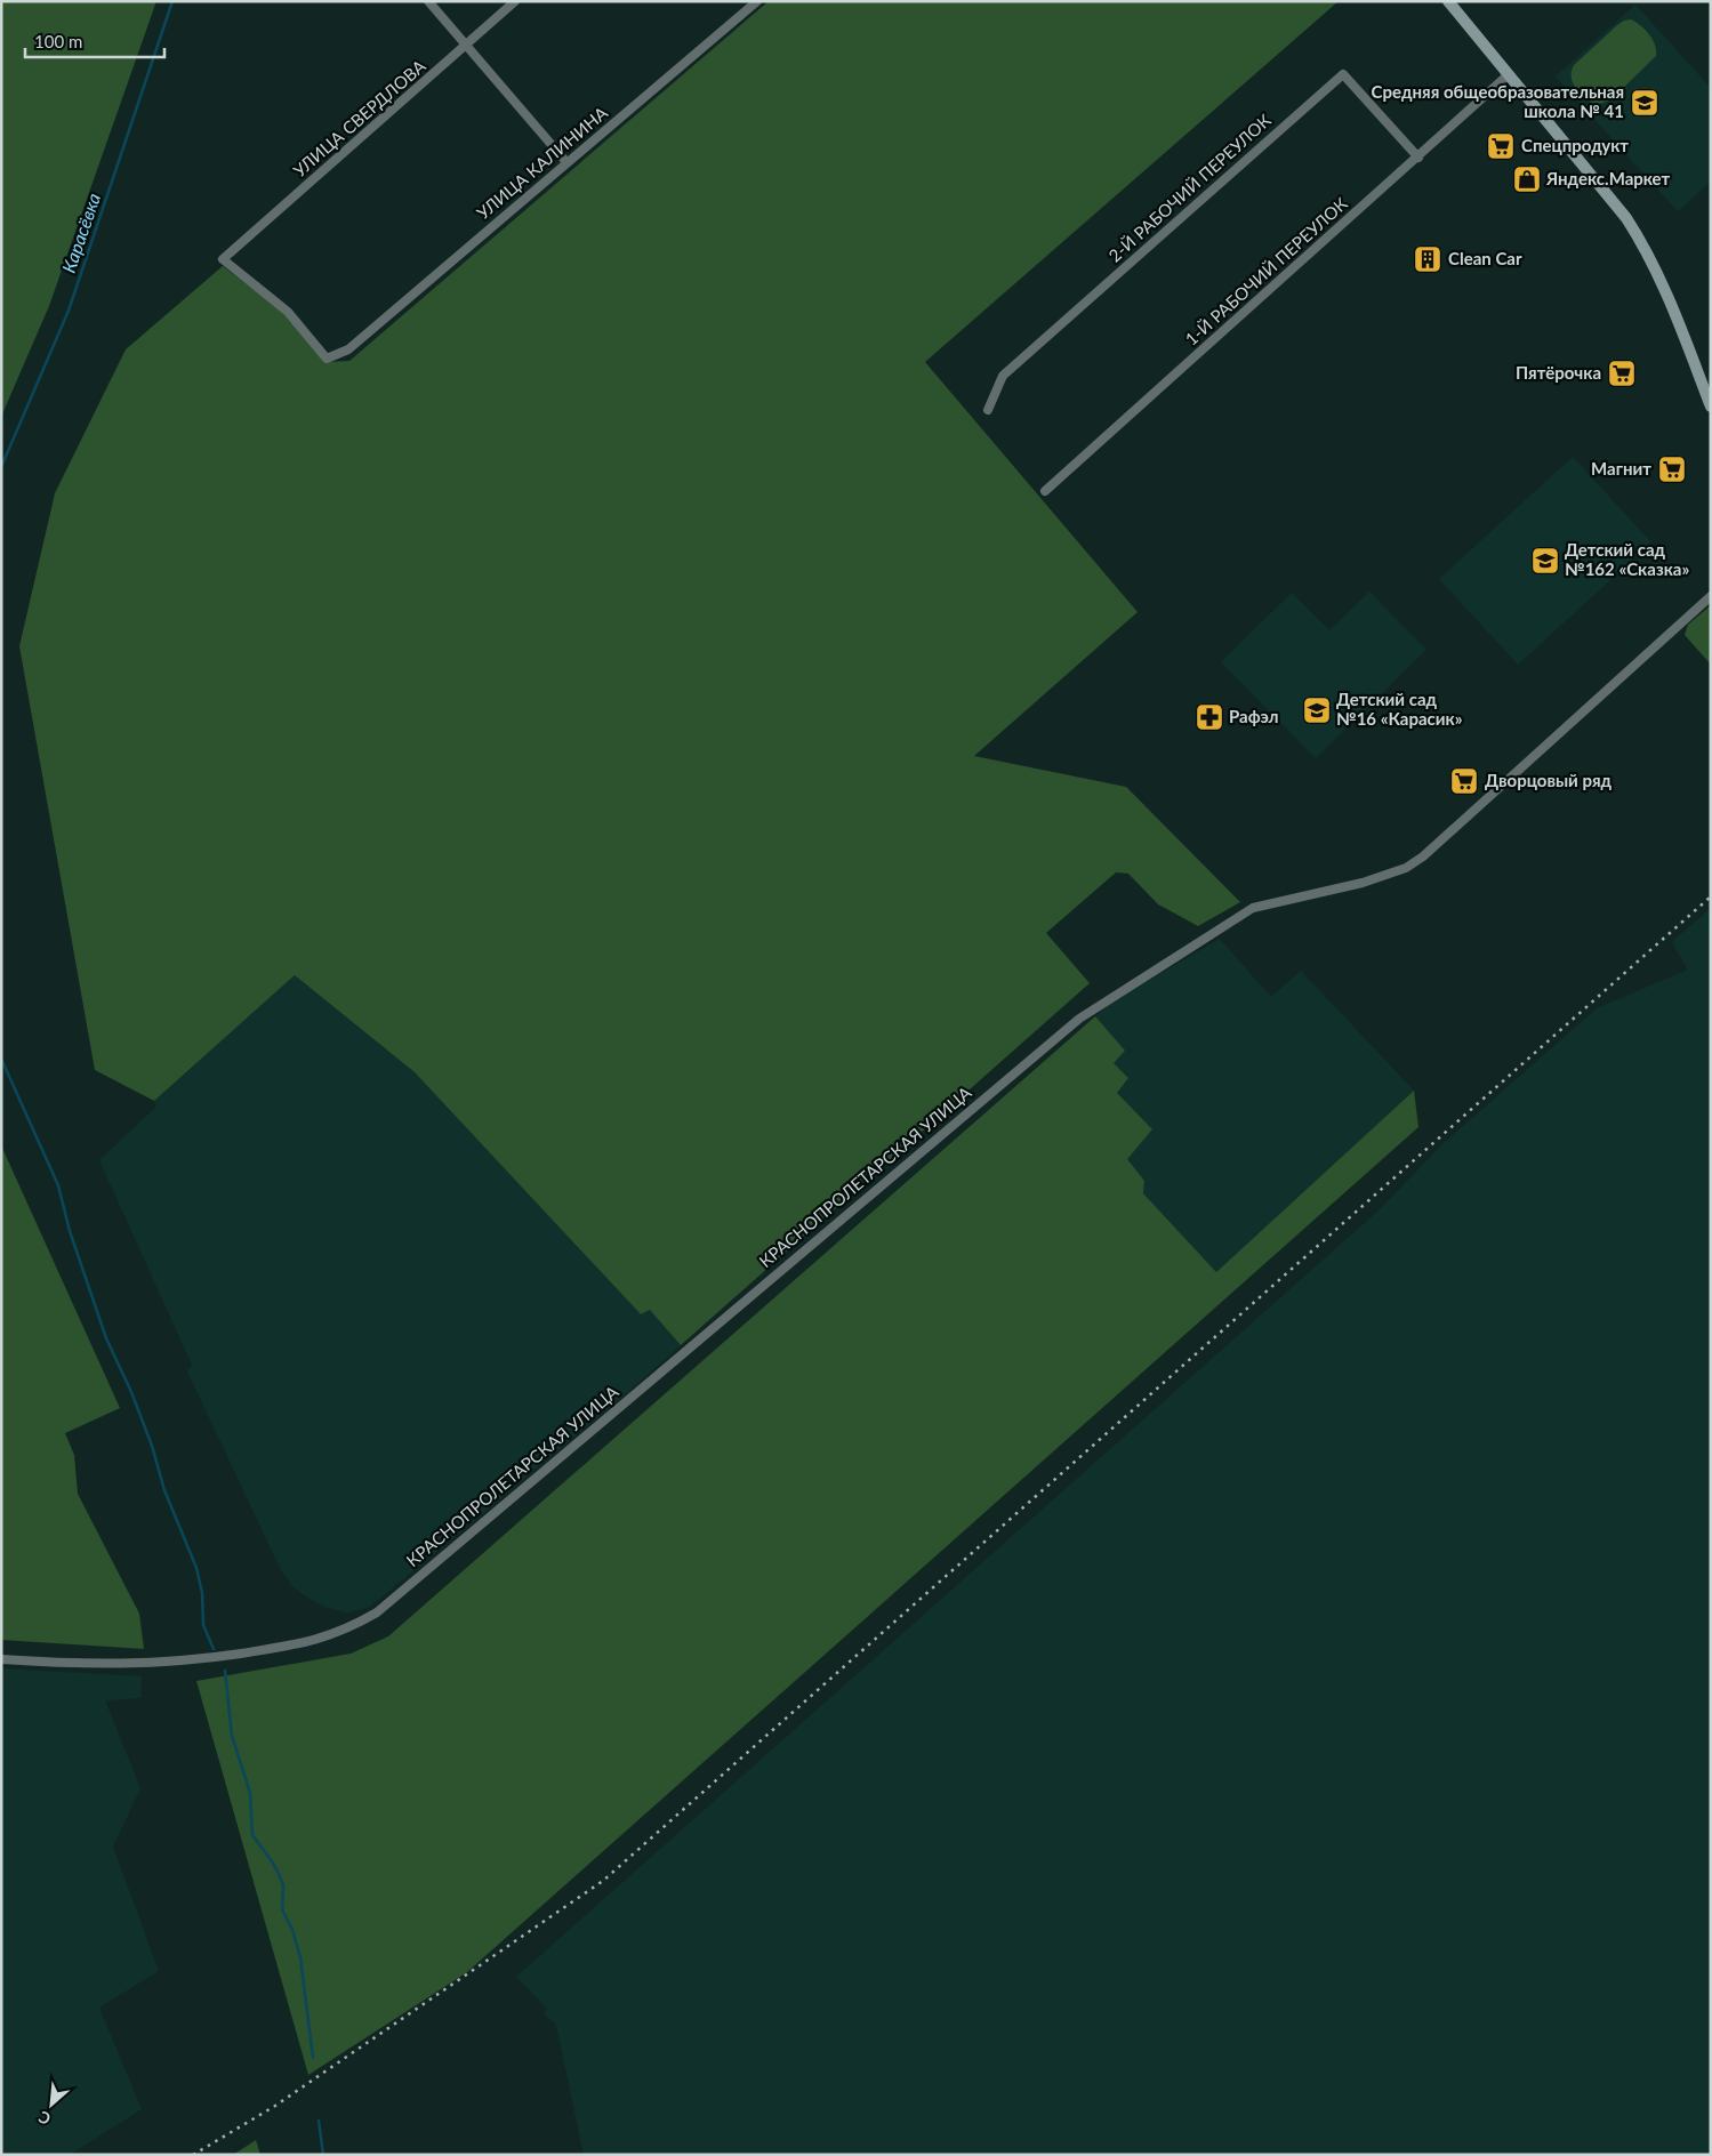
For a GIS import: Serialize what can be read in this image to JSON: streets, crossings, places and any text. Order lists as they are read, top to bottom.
{
  "streets": {
    "street": [
      "УЛИЦА СВЕРДЛОВА",
      "УЛИЦА КАЛИНИНА",
      "2-Й РАБОЧИЙ ПЕРЕУЛОК",
      "1-Й РАБОЧИЙ ПЕРЕУЛОК",
      "КРАСНОПРОЛЕТАРСКАЯ УЛИЦА"
    ]
  },
  "crossings": [
    ["УЛИЦА СВЕРДЛОВА", "УЛИЦА КАЛИНИНА"],
    ["2-Й РАБОЧИЙ ПЕРЕУЛОК", "1-Й РАБОЧИЙ ПЕРЕУЛОК"]
  ],
  "water": ["Карасёвка"],
  "places": {
    "school or university": ["Средняя общеобразовательная школа № 41", "Детский сад №162 «Сказка»", "Детский сад №16 «Карасик»"],
    "supermarket": [
      "Спецпродукт",
      "Пятёрочка",
      "Магнит",
      "Дворцовый ряд"
    ],
    "shop": ["Яндекс.Маркет"],
    "building": ["Clean Car"],
    "pharmacy": ["Рафэл"]
  },
  "scale_bar": "100 m",
  "north": "bottom left"
}
